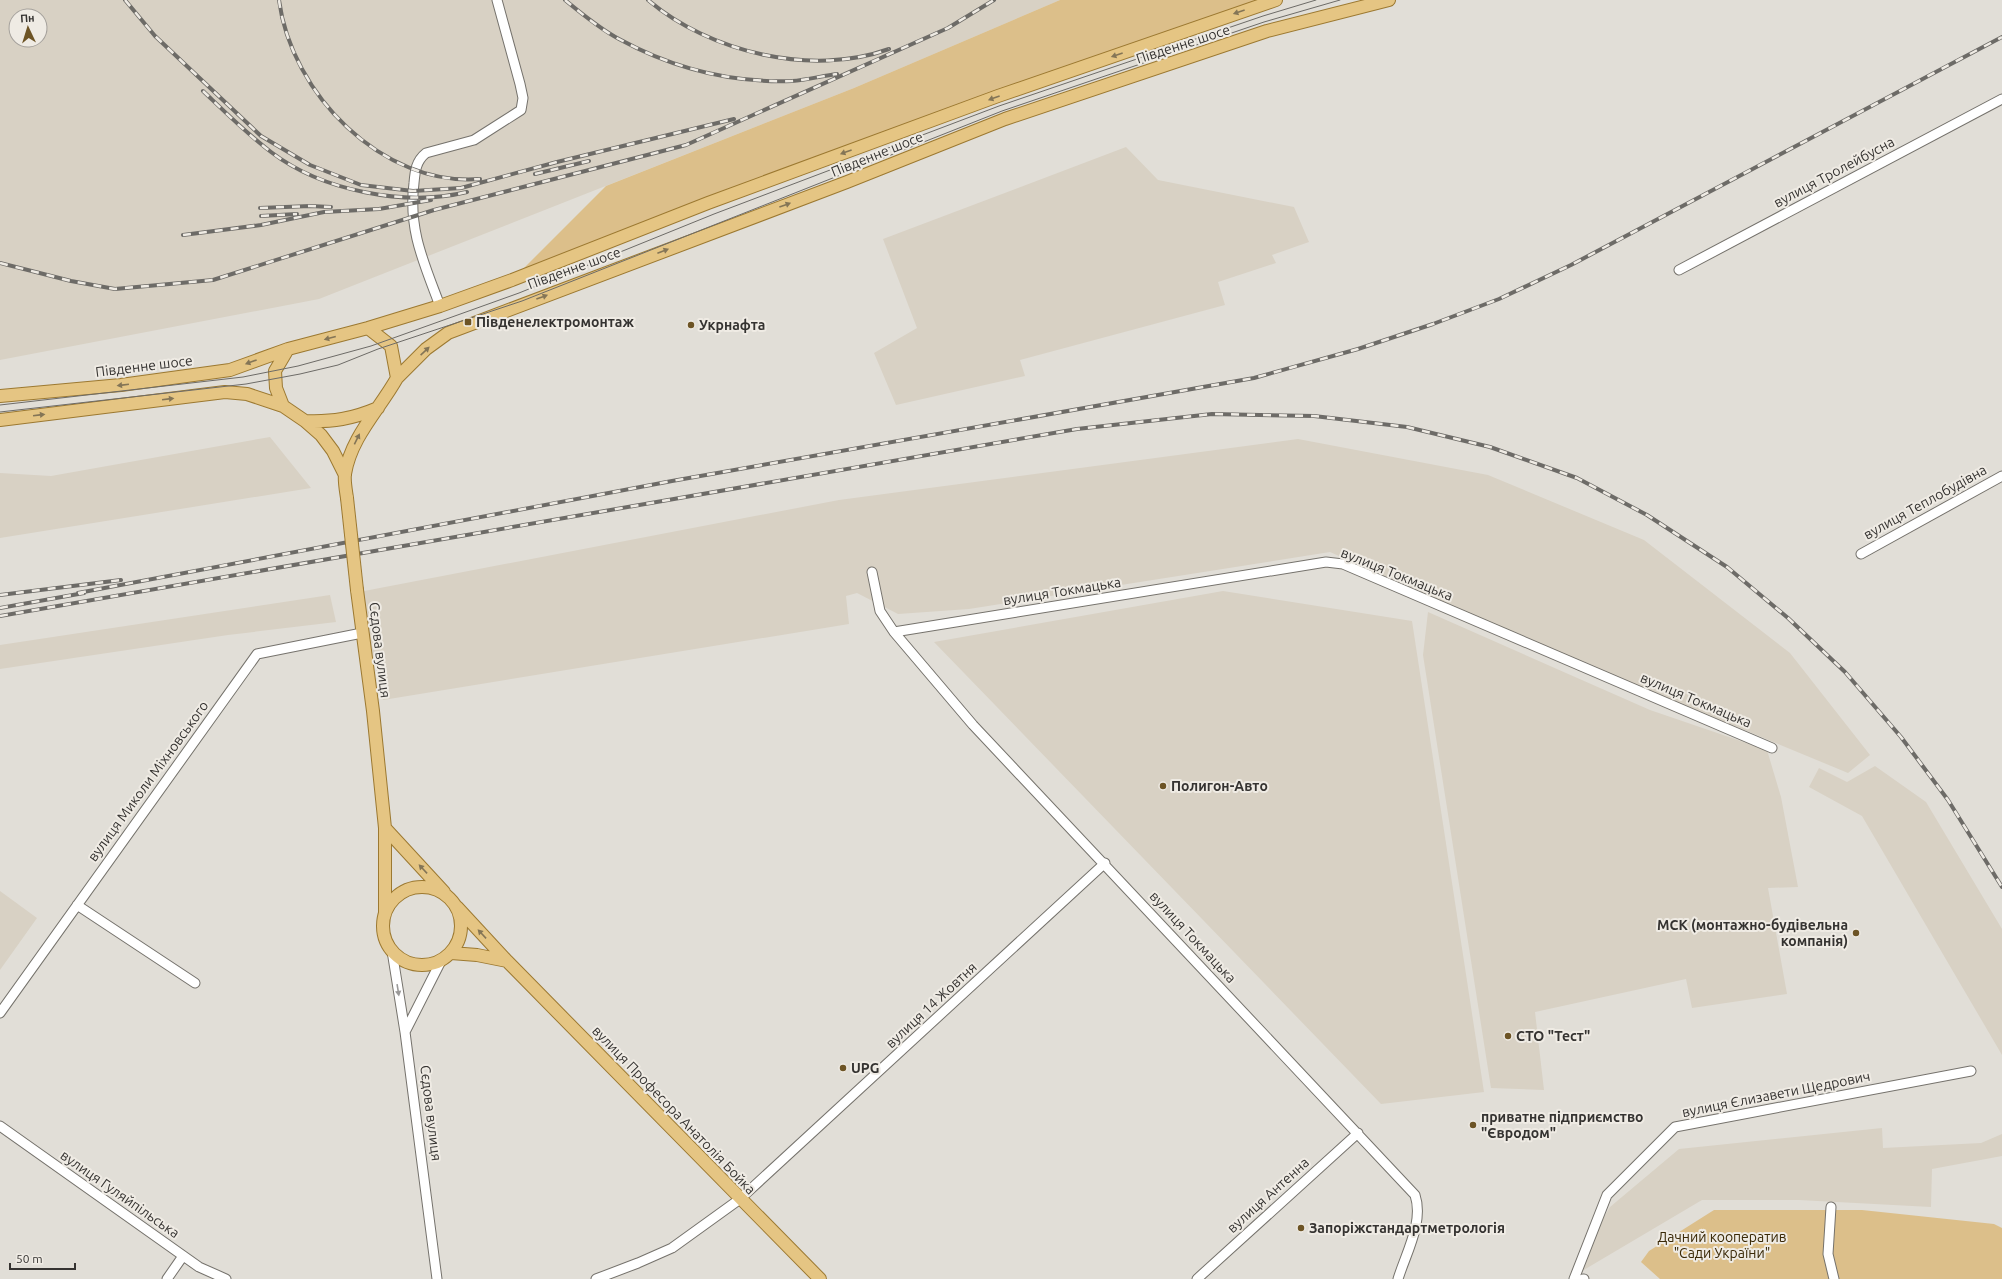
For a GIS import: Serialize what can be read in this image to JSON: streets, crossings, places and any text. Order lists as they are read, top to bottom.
{
  "streets": {
    "main road": ["Південне шосе", "Сєдова вулиця", "вулиця Професора Анатолія Бойка"],
    "street": [
      "вулиця Тролейбусна",
      "вулиця Теплобудівна",
      "вулиця Токмацька",
      "вулиця Миколи Міхновського",
      "вулиця 14 Жовтня",
      "вулиця Єлизавети Щедрович",
      "вулиця Гуляйпільська",
      "вулиця Антенна"
    ]
  },
  "crossings": [
    ["Південне шосе", "Сєдова вулиця"],
    ["вулиця Токмацька", "вулиця 14 Жовтня"],
    ["вулиця Токмацька", "вулиця Антенна"],
    ["Сєдова вулиця", "вулиця Миколи Міхновського"],
    ["Сєдова вулиця", "вулиця Професора Анатолія Бойка"],
    ["вулиця 14 Жовтня", "вулиця Професора Анатолія Бойка"]
  ],
  "parks": ["Дачний кооператив \"Сади України\""],
  "places": {
    "transit": ["Південелектромонтаж"],
    "other": [
      "Укрнафта",
      "Полигон-Авто",
      "МСК (монтажно-будівельна компанія)",
      "СТО \"Тест\"",
      "UPG",
      "приватне підприємство \"Євродом\"",
      "Запоріжстандартметрологія"
    ]
  },
  "scale_bar": "50 m",
  "north": "top"
}
